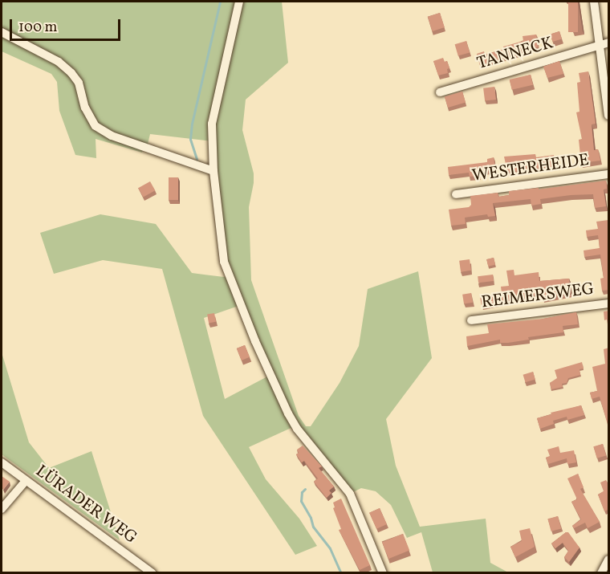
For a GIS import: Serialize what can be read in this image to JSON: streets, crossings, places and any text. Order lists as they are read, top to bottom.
{
  "streets": {
    "street": [
      "TANNECK",
      "WESTERHEIDE",
      "REIMERSWEG",
      "LÜRADER WEG"
    ]
  },
  "scale_bar": "100 m"
}
